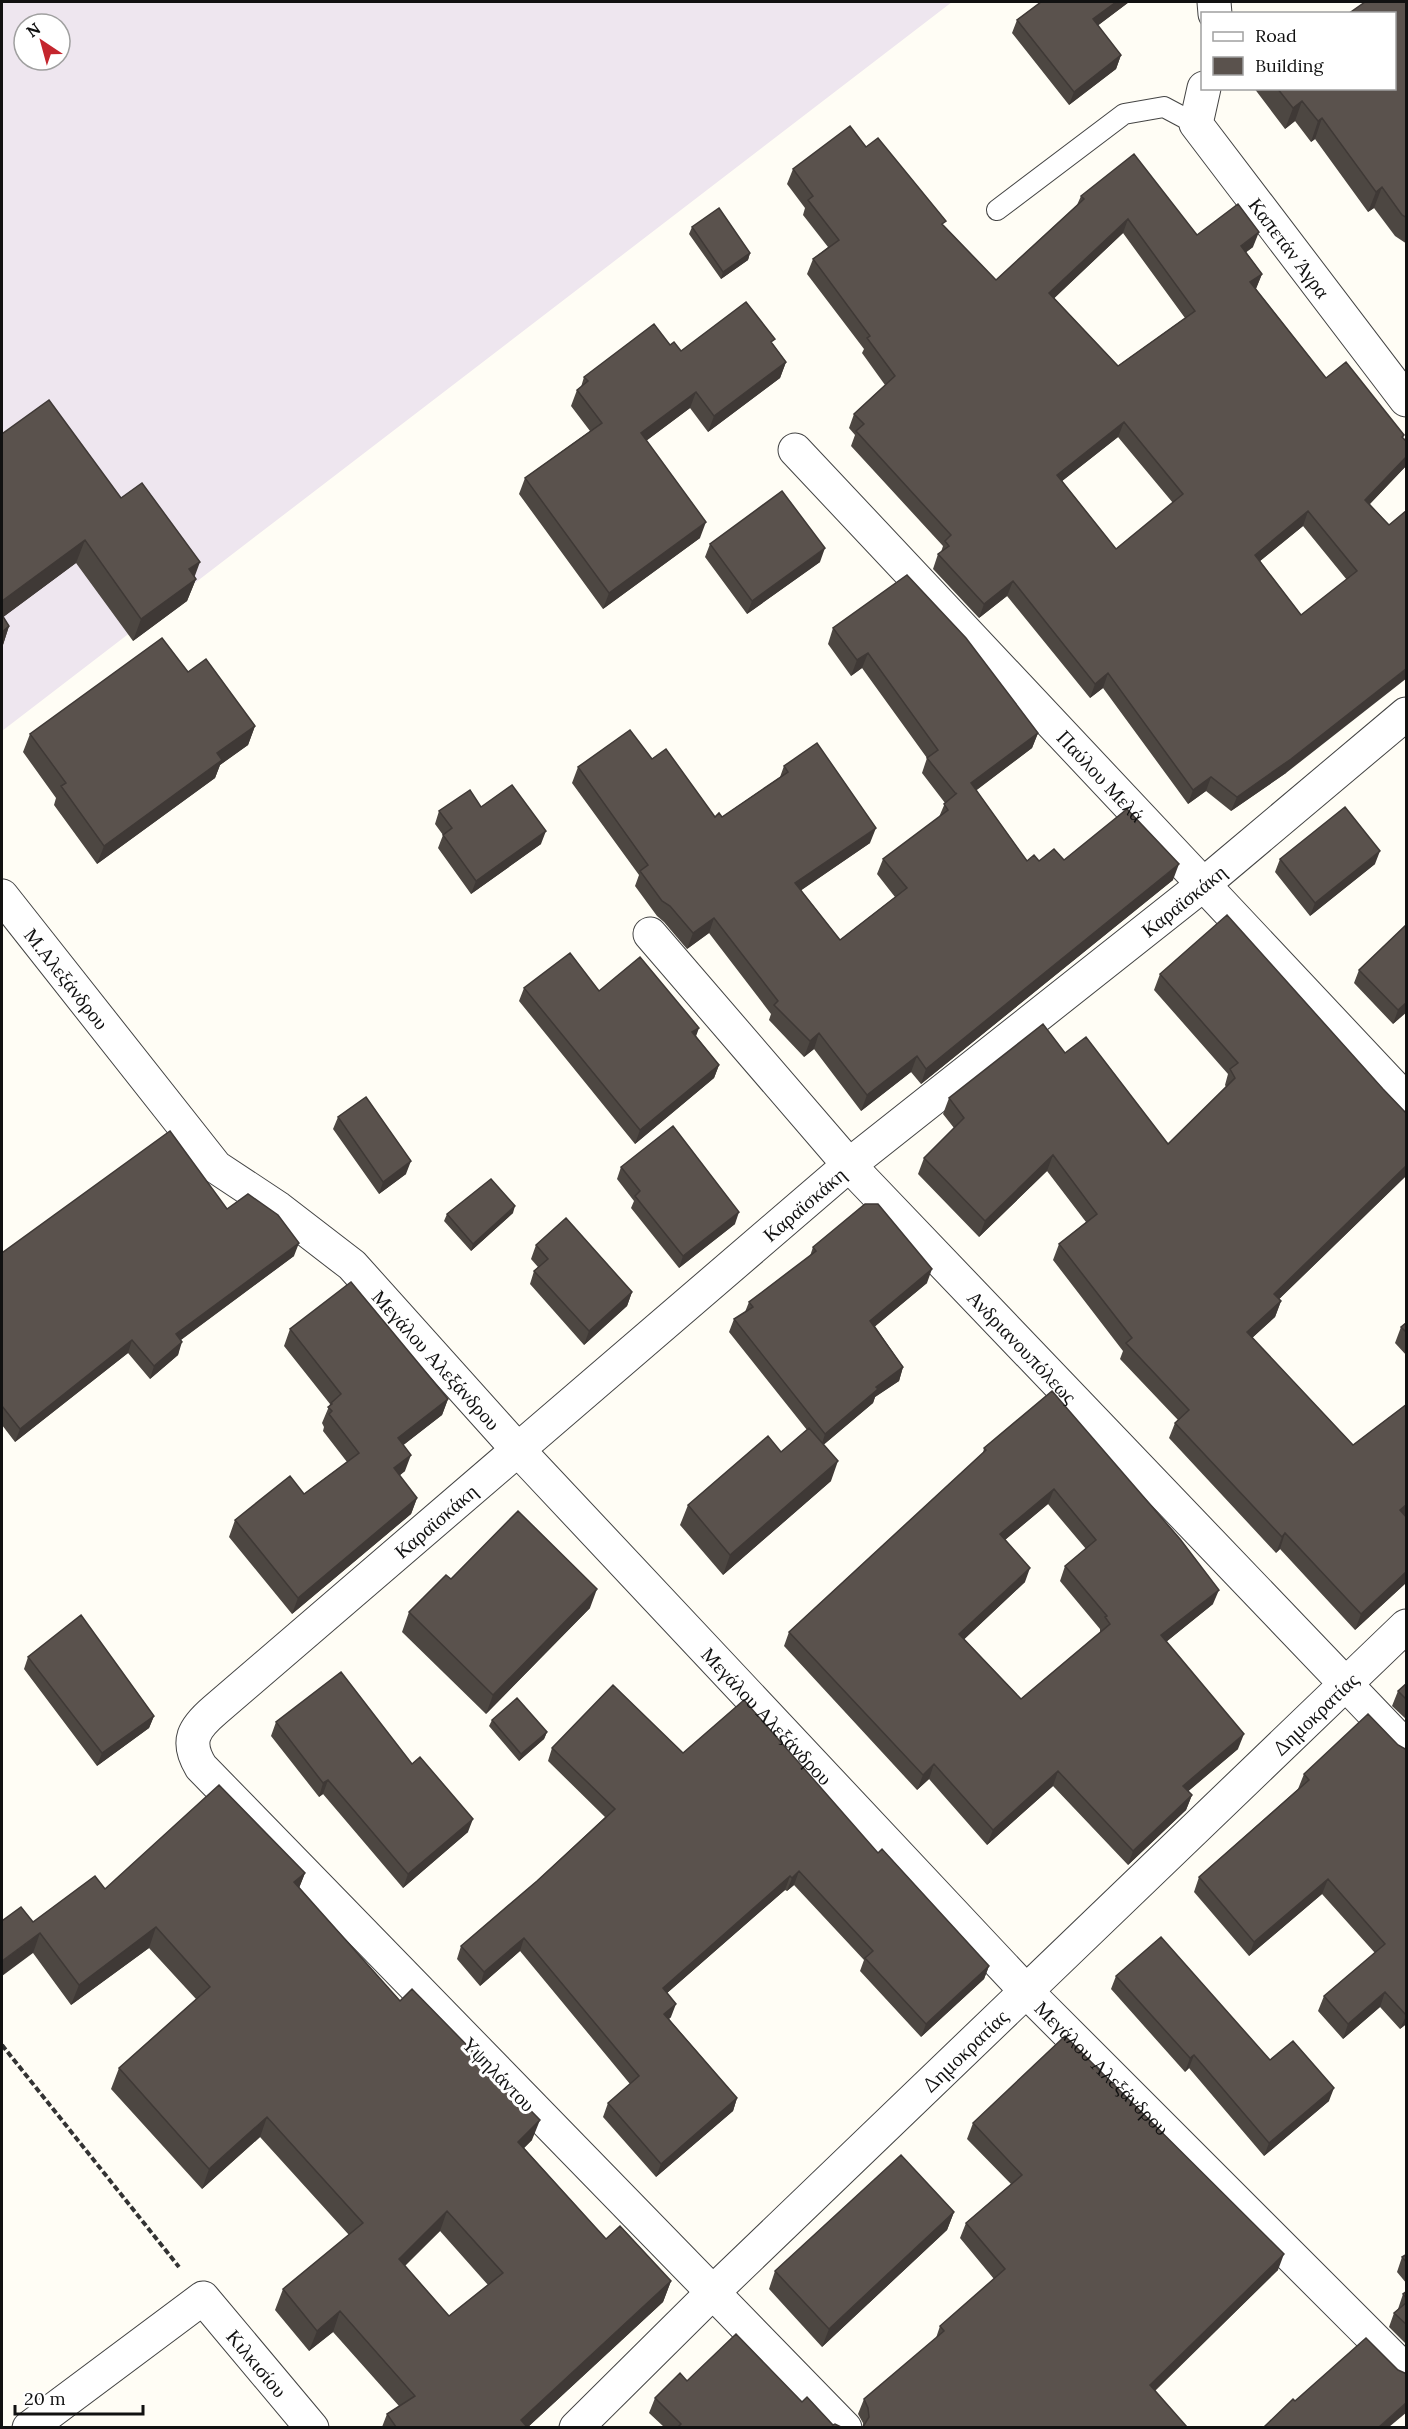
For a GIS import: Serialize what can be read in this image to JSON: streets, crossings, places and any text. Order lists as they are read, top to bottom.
{
  "streets": {
    "street": [
      "Καπετάν Άγρα",
      "Παύλου Μελά",
      "Καραϊσκάκη",
      "Μ.Αλεξάνδρου",
      "Ανδριανουπόλεως",
      "Μεγάλου Αλεξάνδρου",
      "Δημοκρατίας",
      "Υψηλάντου",
      "Κιλκισίου"
    ]
  },
  "crossings": [
    ["Παύλου Μελά", "Καραϊσκάκη"],
    ["Καραϊσκάκη", "Ανδριανουπόλεως"],
    ["Καραϊσκάκη", "Μεγάλου Αλεξάνδρου"],
    ["Καραϊσκάκη", "Υψηλάντου"],
    ["Μ.Αλεξάνδρου", "Μεγάλου Αλεξάνδρου"],
    ["Ανδριανουπόλεως", "Δημοκρατίας"],
    ["Μεγάλου Αλεξάνδρου", "Δημοκρατίας"],
    ["Δημοκρατίας", "Υψηλάντου"]
  ],
  "legend": ["Road", "Building"],
  "scale_bar": "20 m",
  "north": "top left"
}
